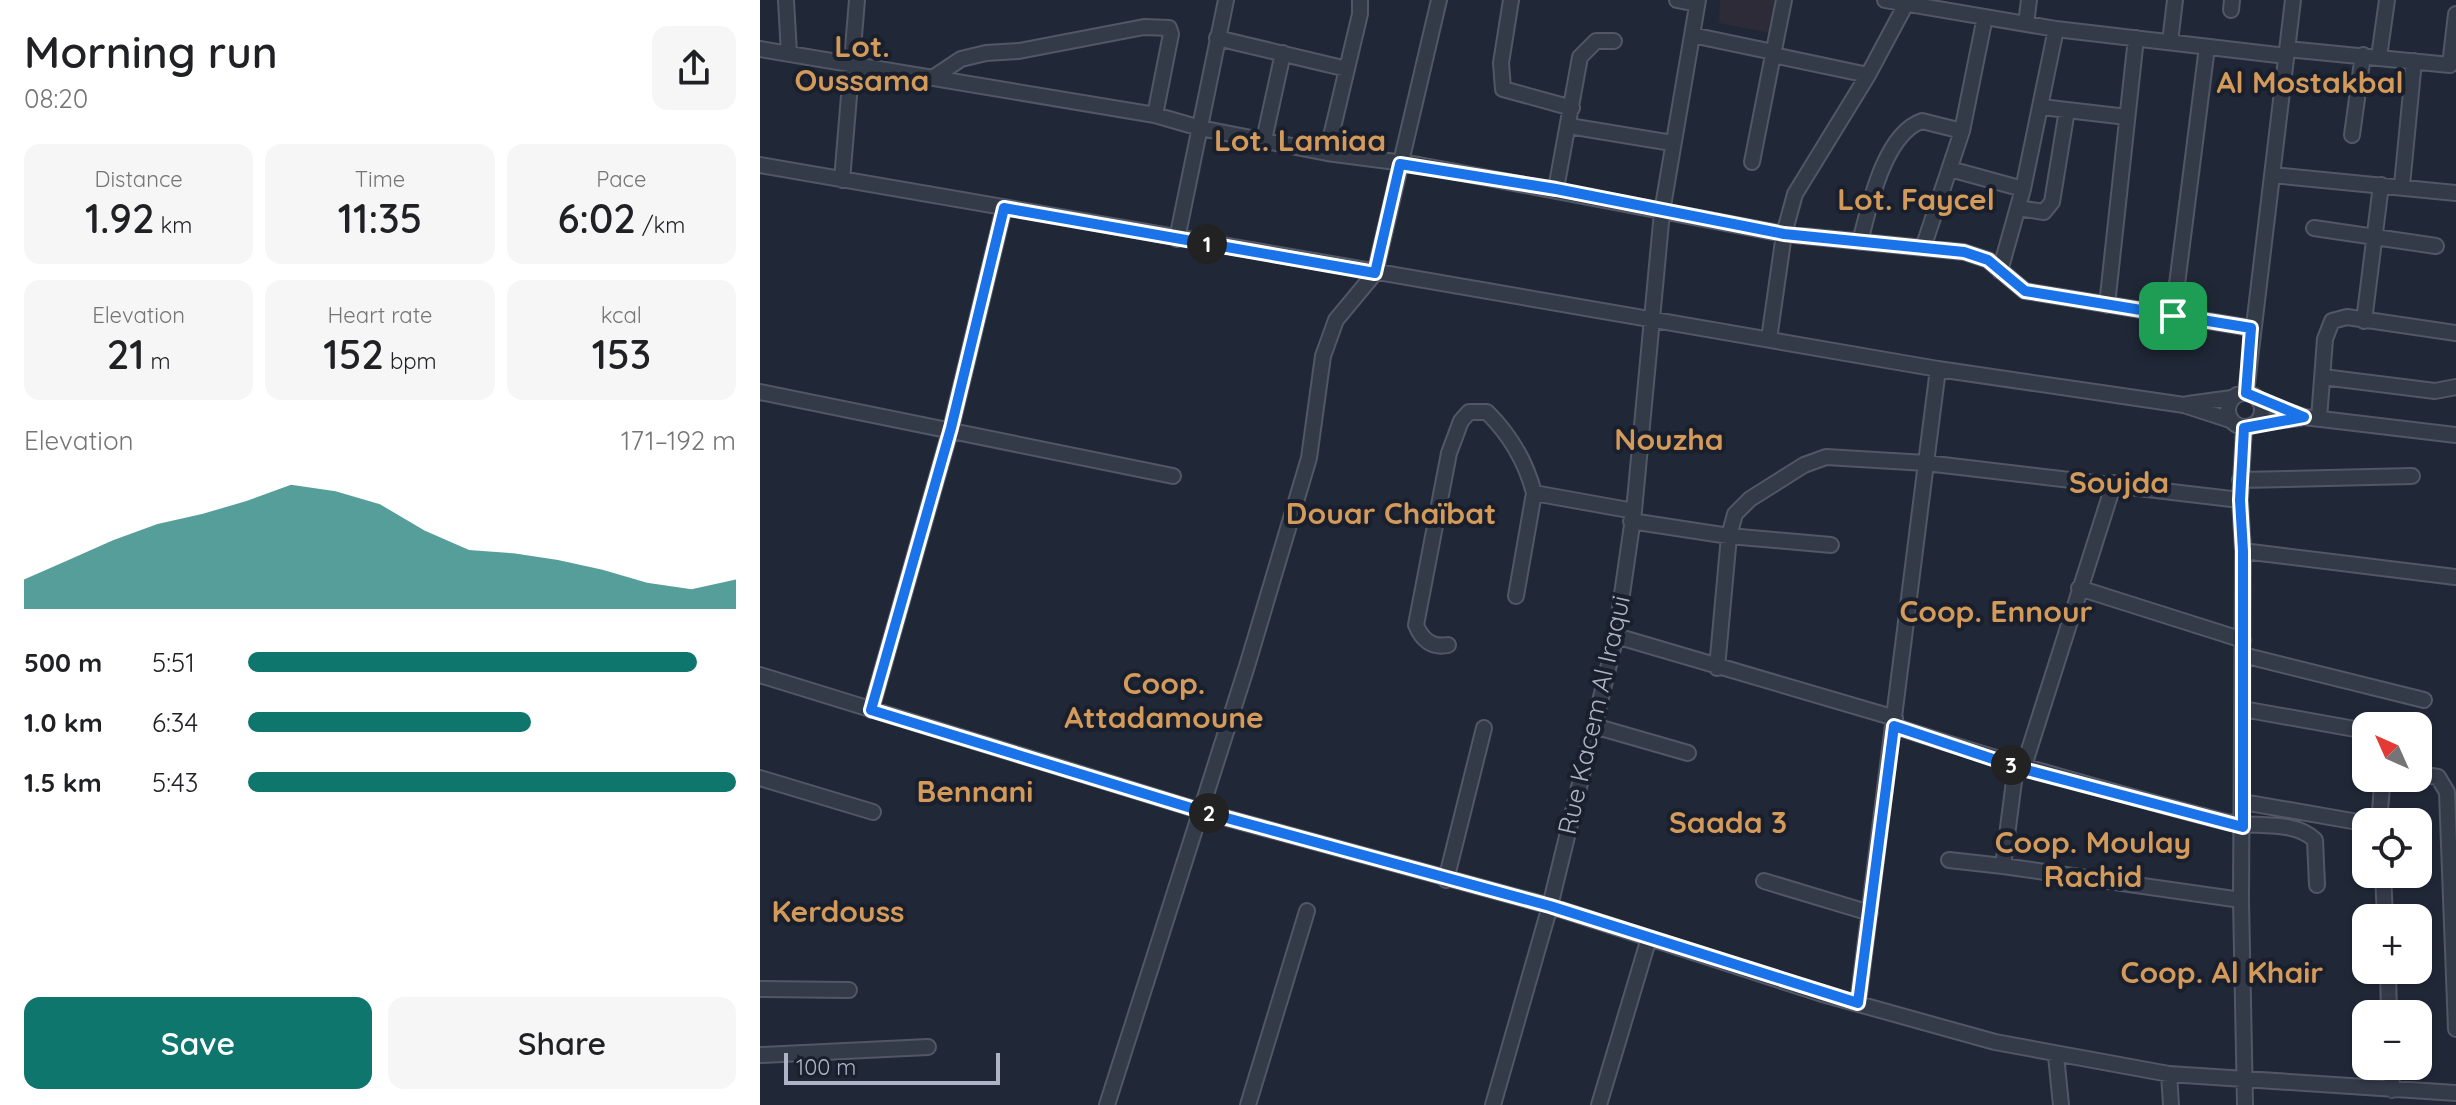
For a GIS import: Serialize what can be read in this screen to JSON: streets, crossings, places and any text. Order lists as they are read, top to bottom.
{
  "streets": {
    "street": ["Rue Kacem Al Iraqui"]
  },
  "districts": [
    "Lot. Oussama",
    "Al Mostakbal",
    "Lot. Lamiaa",
    "Lot. Faycel",
    "Nouzha",
    "Soujda",
    "Douar Chaïbat",
    "Coop. Ennour",
    "Coop. Attadamoune",
    "Bennani",
    "Saada 3",
    "Coop. Moulay Rachid",
    "Kerdouss",
    "Coop. Al Khair"
  ],
  "scale_bar": "100 m",
  "north": "top left",
  "page": {
    "heading": ["Morning run", "08:20"],
    "stats": [
      ["Distance", "1.92 km"],
      ["Time", "11:35"],
      ["Pace", "6:02 /km"],
      ["Elevation", "21 m"],
      ["Heart rate", "152 bpm"],
      ["kcal", "153"]
    ],
    "pins": ["1", "3", "2"],
    "chart": ["Elevation", "171–192 m"],
    "list": [
      {
        "name": "500 m",
        "note": "5:51"
      },
      {
        "name": "1.0 km",
        "note": "6:34"
      },
      {
        "name": "1.5 km",
        "note": "5:43"
      }
    ],
    "map_buttons": ["+", "−"],
    "buttons": ["Save", "Share"],
    "scale": "100 m"
  }
}
